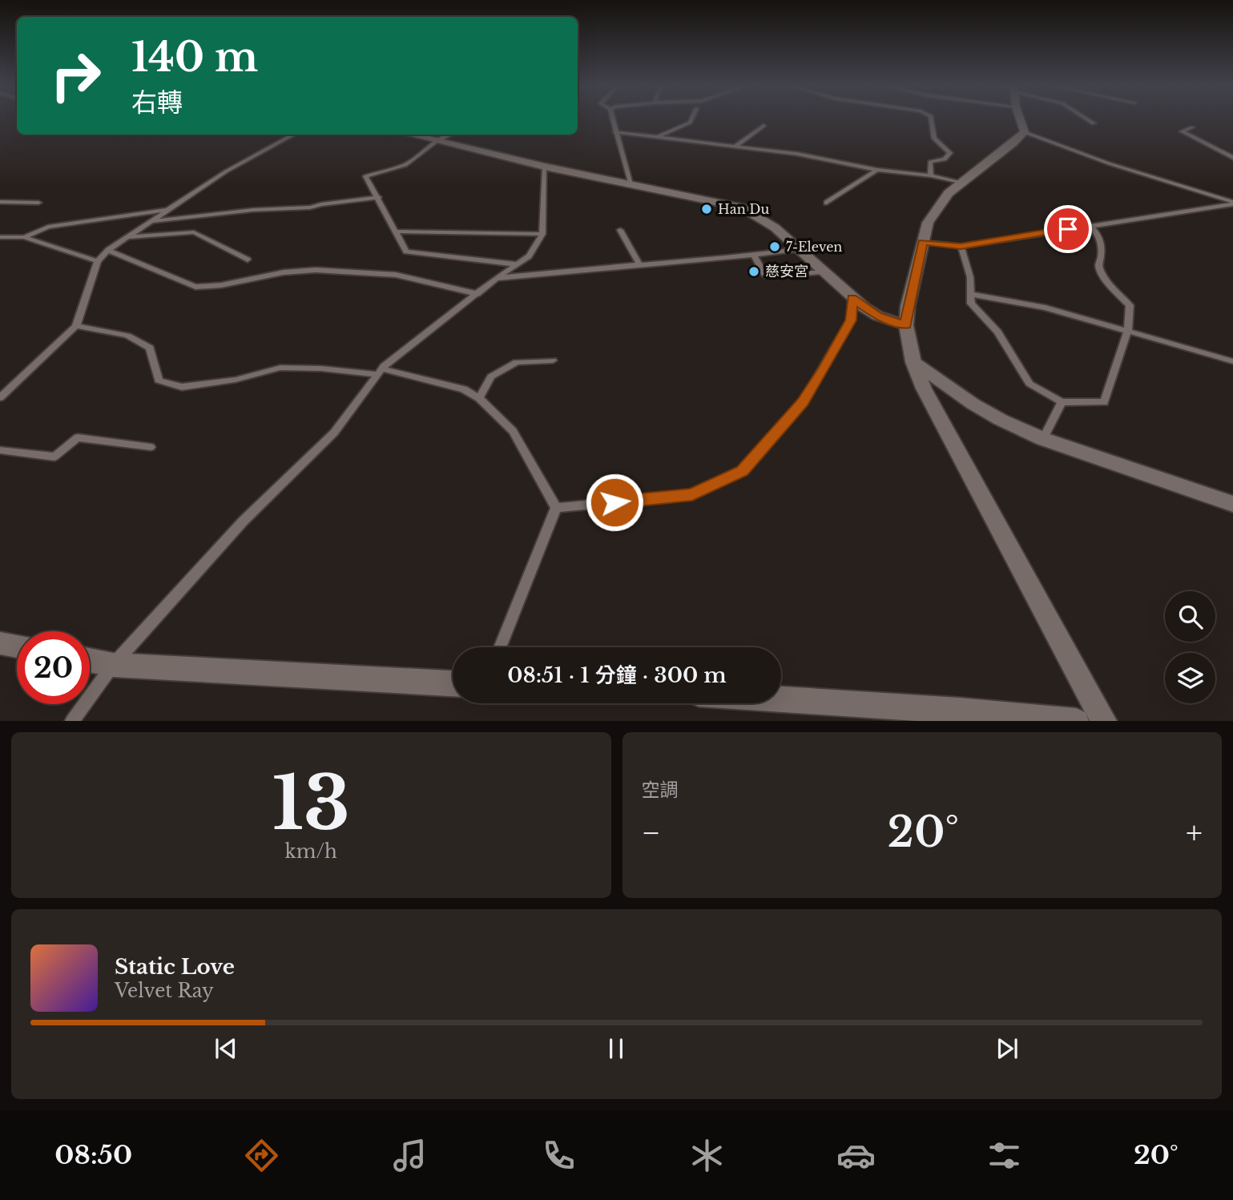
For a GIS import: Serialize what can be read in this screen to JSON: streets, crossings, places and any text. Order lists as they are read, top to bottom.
{
  "places": ["Han Du", "7-Eleven", "慈安宮"],
  "page": {
    "turn": ["140 m", "右轉"],
    "limit": "20",
    "trip": "08:51 · 1 分鐘 · 300 m",
    "tile": [
      ["13", "km/h"],
      "空調"
    ],
    "heat": ["−", "20°", "+"],
    "song": ["Static Love", "Velvet Ray"],
    "tabs": ["08:50", "20°"]
  }
}
